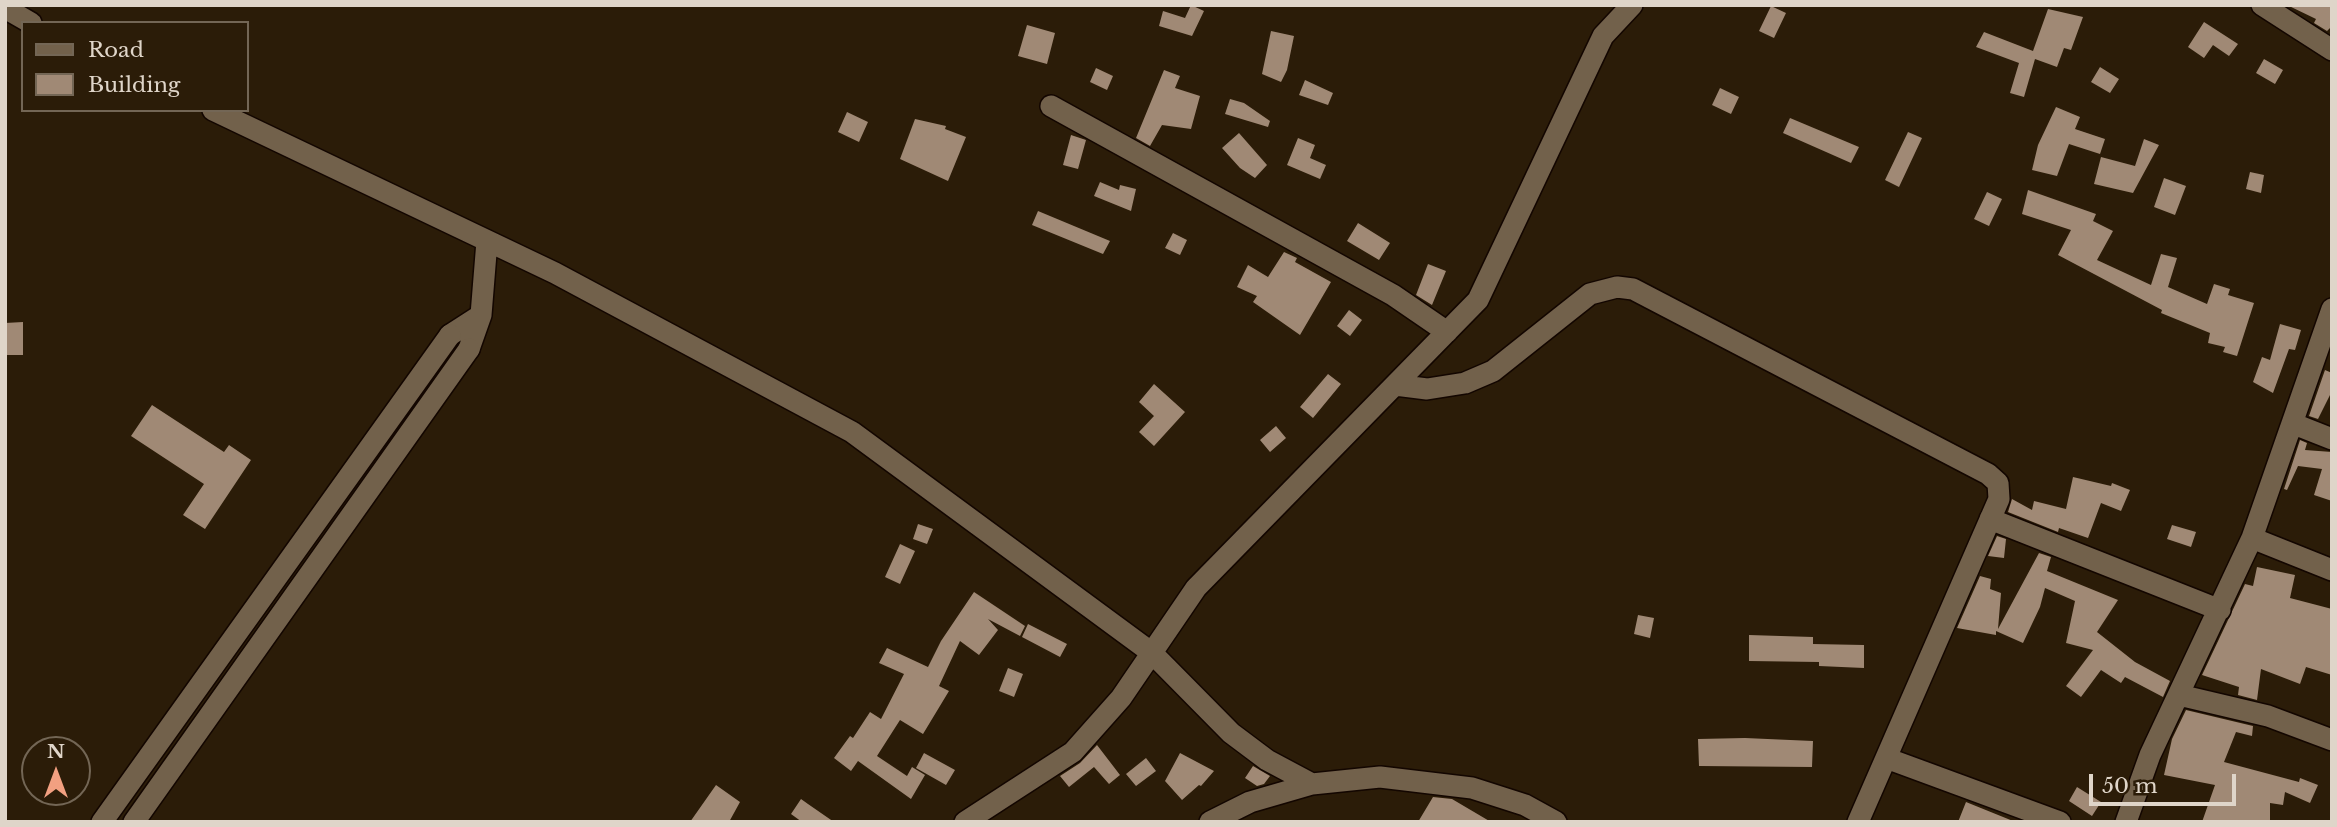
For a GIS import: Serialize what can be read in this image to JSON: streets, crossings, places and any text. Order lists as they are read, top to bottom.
{
  "legend": ["Road", "Building"],
  "scale_bar": "50 m",
  "north": "top"
}
